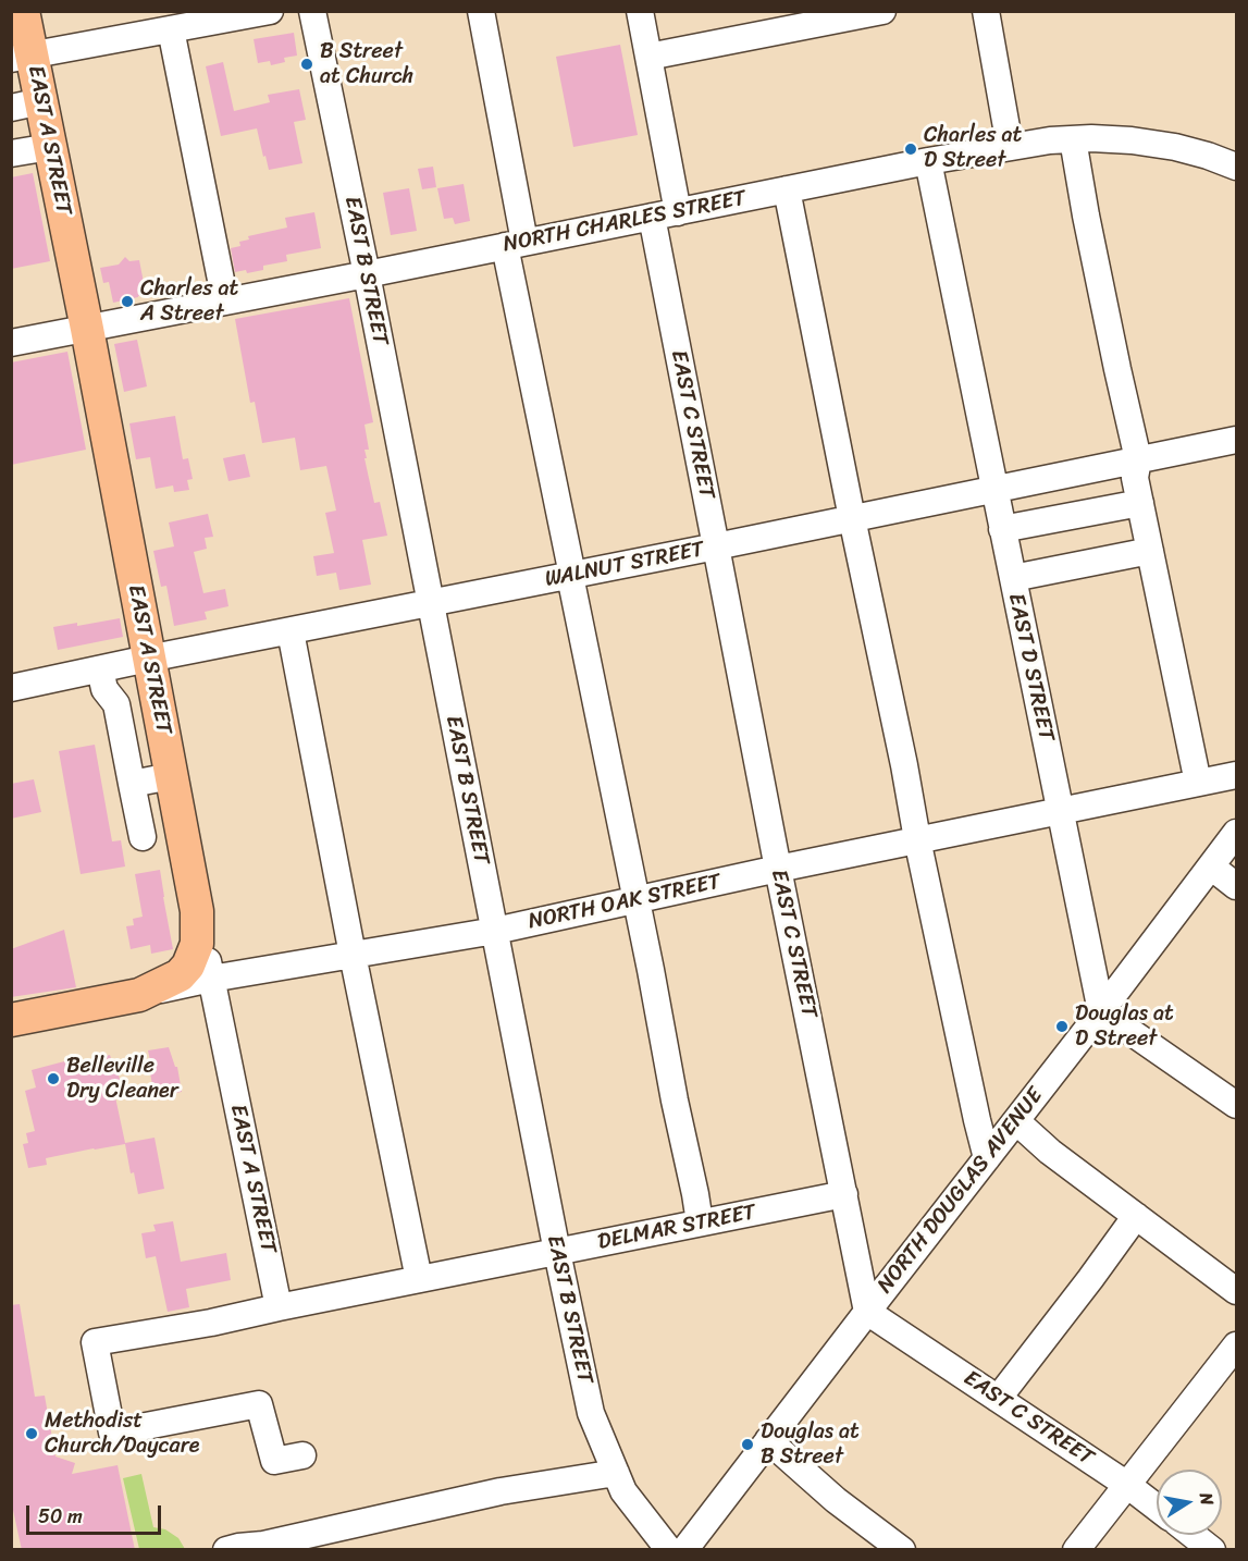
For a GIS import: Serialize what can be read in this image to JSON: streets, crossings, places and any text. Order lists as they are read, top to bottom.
{
  "streets": {
    "main road": ["EAST A STREET", "NORTH OAK STREET"],
    "street": [
      "NORTH CHARLES STREET",
      "EAST B STREET",
      "EAST C STREET",
      "WALNUT STREET",
      "EAST D STREET",
      "NORTH DOUGLAS AVENUE",
      "DELMAR STREET"
    ]
  },
  "crossings": [
    ["EAST A STREET", "NORTH CHARLES STREET"],
    ["EAST A STREET", "WALNUT STREET"],
    ["EAST A STREET", "NORTH OAK STREET"],
    ["EAST A STREET", "DELMAR STREET"],
    ["NORTH CHARLES STREET", "EAST B STREET"],
    ["NORTH CHARLES STREET", "EAST C STREET"],
    ["NORTH CHARLES STREET", "EAST D STREET"],
    ["EAST B STREET", "WALNUT STREET"],
    ["EAST B STREET", "NORTH OAK STREET"],
    ["EAST B STREET", "DELMAR STREET"],
    ["EAST C STREET", "WALNUT STREET"],
    ["EAST C STREET", "NORTH OAK STREET"],
    ["EAST C STREET", "NORTH DOUGLAS AVENUE"],
    ["EAST C STREET", "DELMAR STREET"],
    ["WALNUT STREET", "EAST D STREET"],
    ["EAST D STREET", "NORTH OAK STREET"],
    ["EAST D STREET", "NORTH DOUGLAS AVENUE"]
  ],
  "places": [
    "B Street at Church",
    "Charles at D Street",
    "Charles at A Street",
    "Douglas at D Street",
    "Belleville Dry Cleaner",
    "Methodist Church/Daycare",
    "Douglas at B Street"
  ],
  "scale_bar": "50 m",
  "north": "right"
}
